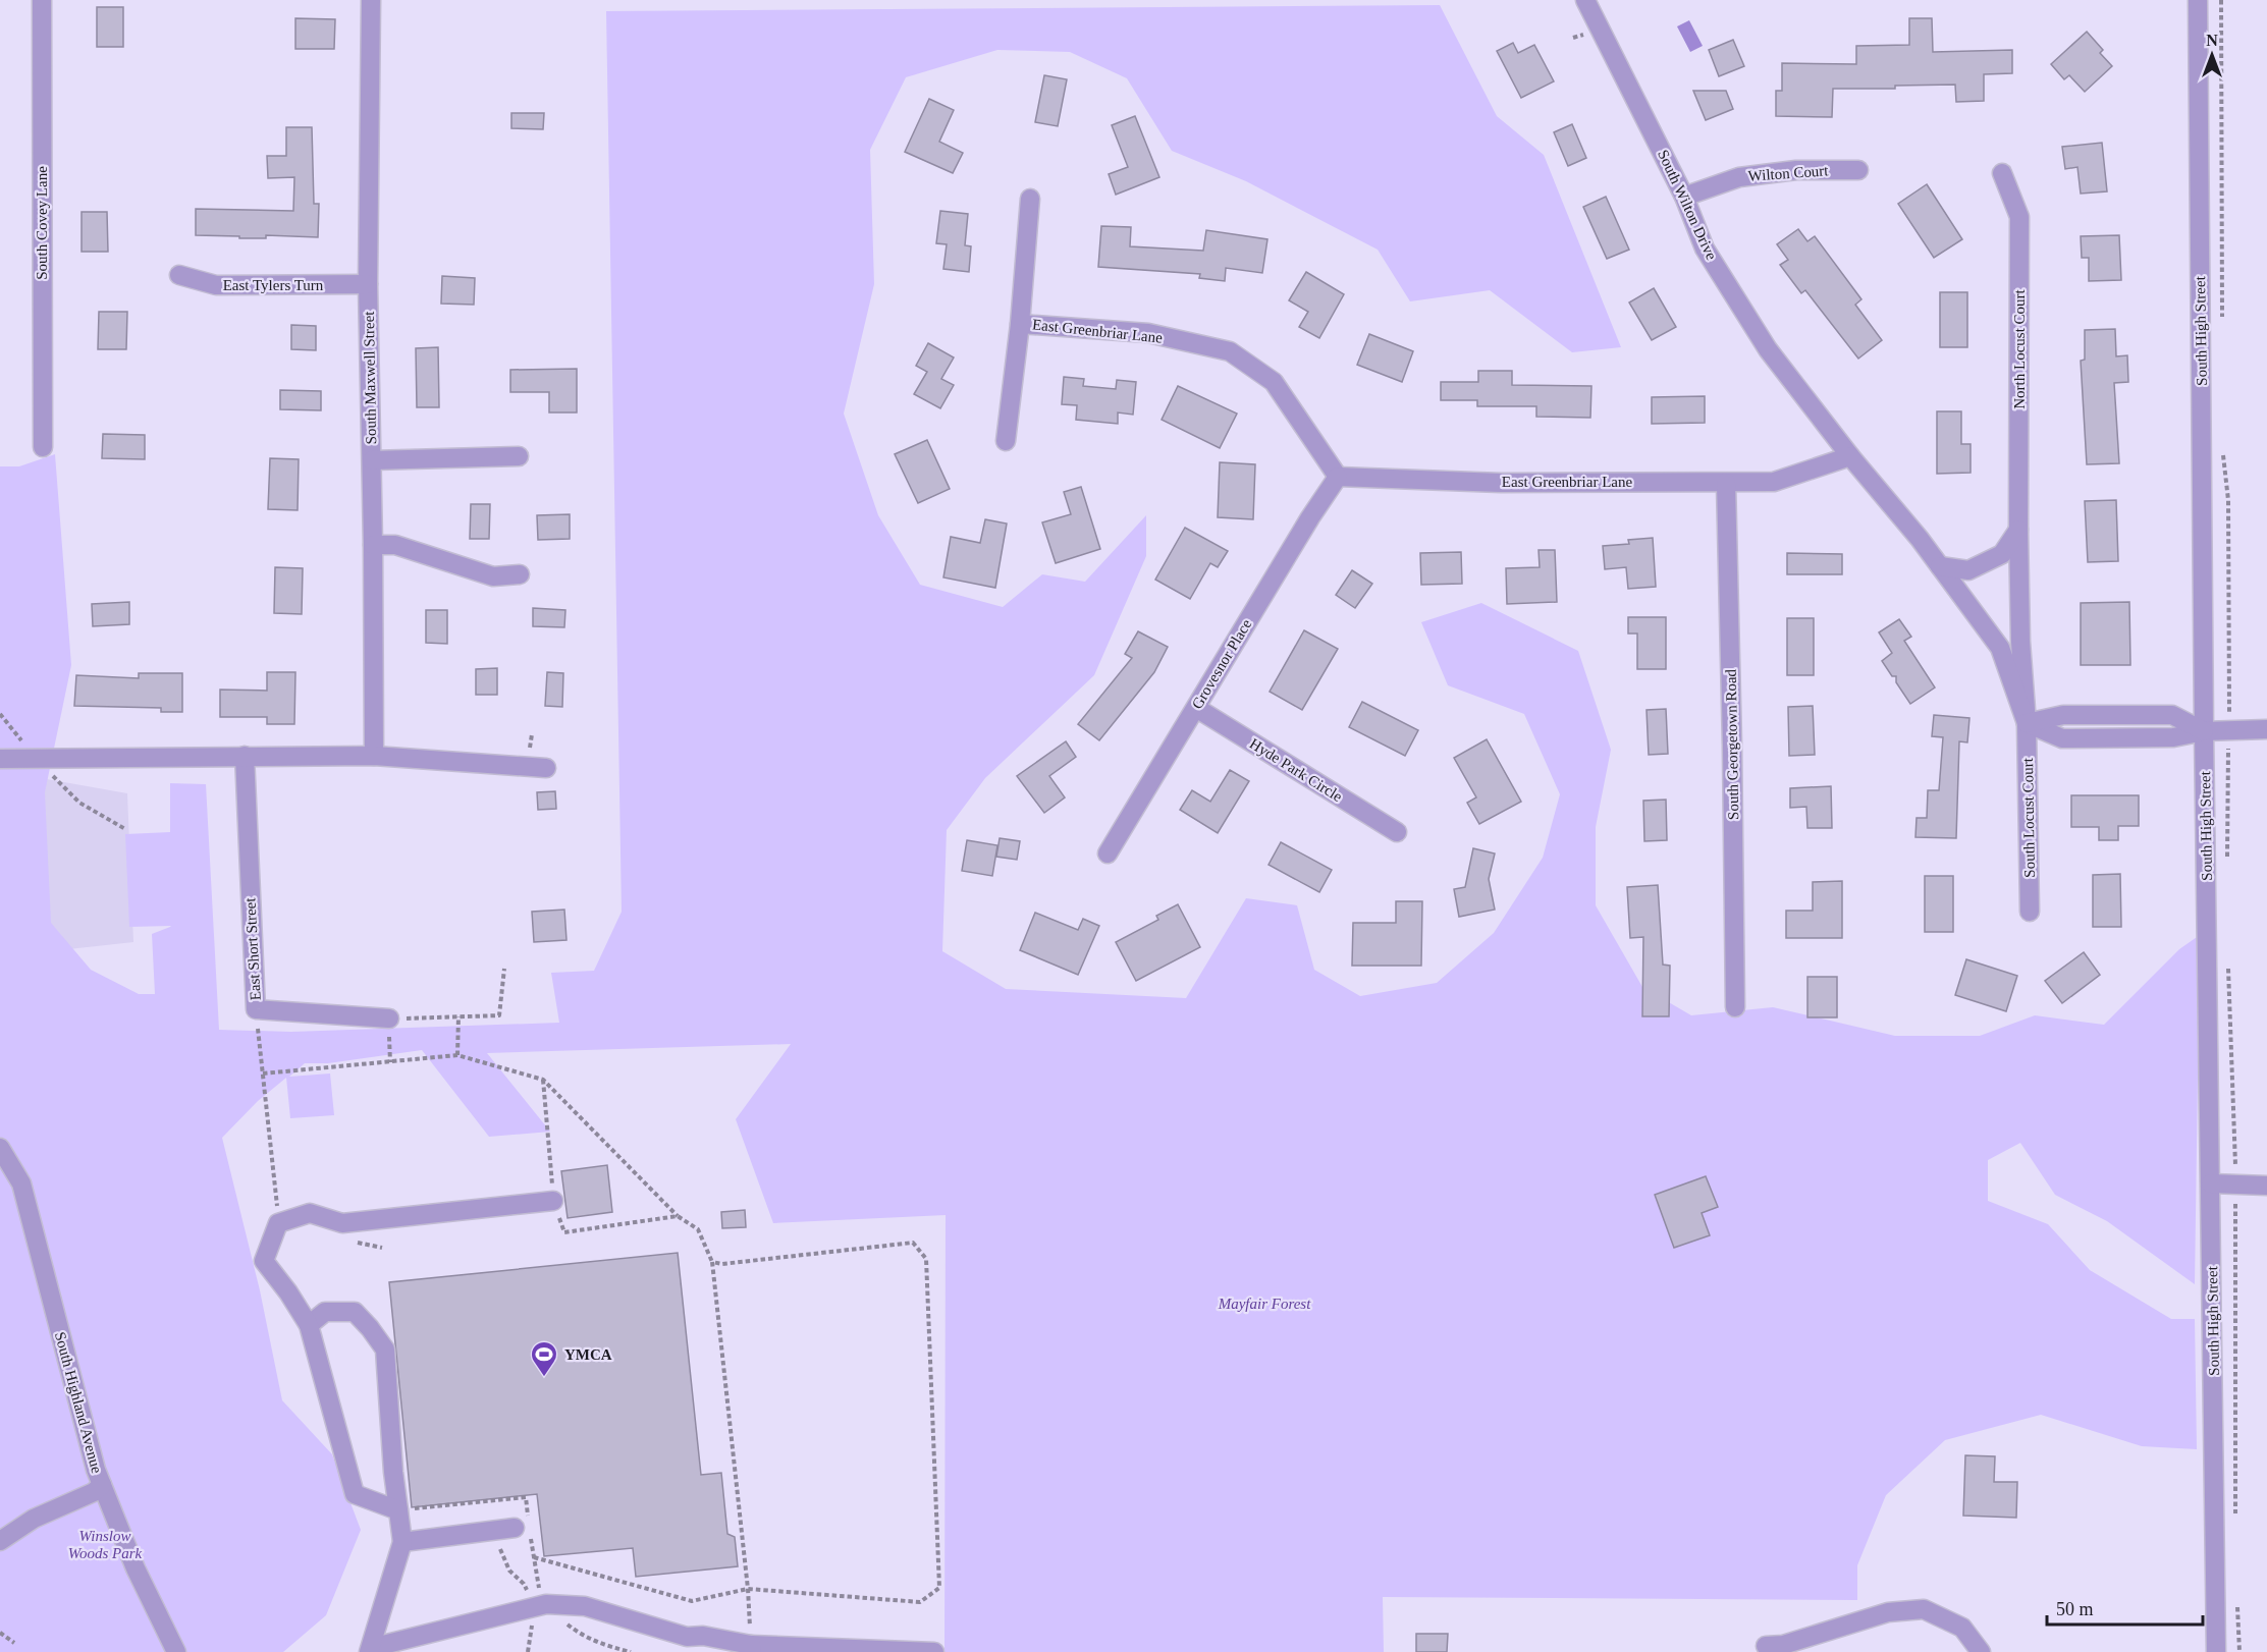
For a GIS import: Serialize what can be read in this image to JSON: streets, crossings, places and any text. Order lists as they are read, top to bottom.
{
  "streets": {
    "street": [
      "Wilton Court",
      "South Wilton Drive",
      "South Covey Lane",
      "East Tylers Turn",
      "East Greenbriar Lane",
      "South High Street",
      "North Locust Court",
      "South Maxwell Street",
      "Grovesnor Place",
      "South Georgetown Road",
      "Hyde Park Circle",
      "South Locust Court",
      "East Short Street",
      "South Highland Avenue"
    ]
  },
  "crossings": [
    ["Wilton Court", "South Wilton Drive"],
    ["South Wilton Drive", "East Greenbriar Lane"],
    ["East Tylers Turn", "South Maxwell Street"],
    ["East Greenbriar Lane", "Grovesnor Place"],
    ["East Greenbriar Lane", "South Georgetown Road"],
    ["North Locust Court", "South Locust Court"],
    ["Grovesnor Place", "Hyde Park Circle"]
  ],
  "parks": ["Mayfair Forest", "Winslow Woods Park"],
  "places": {
    "sports": ["YMCA"]
  },
  "scale_bar": "50 m",
  "north": "top"
}
